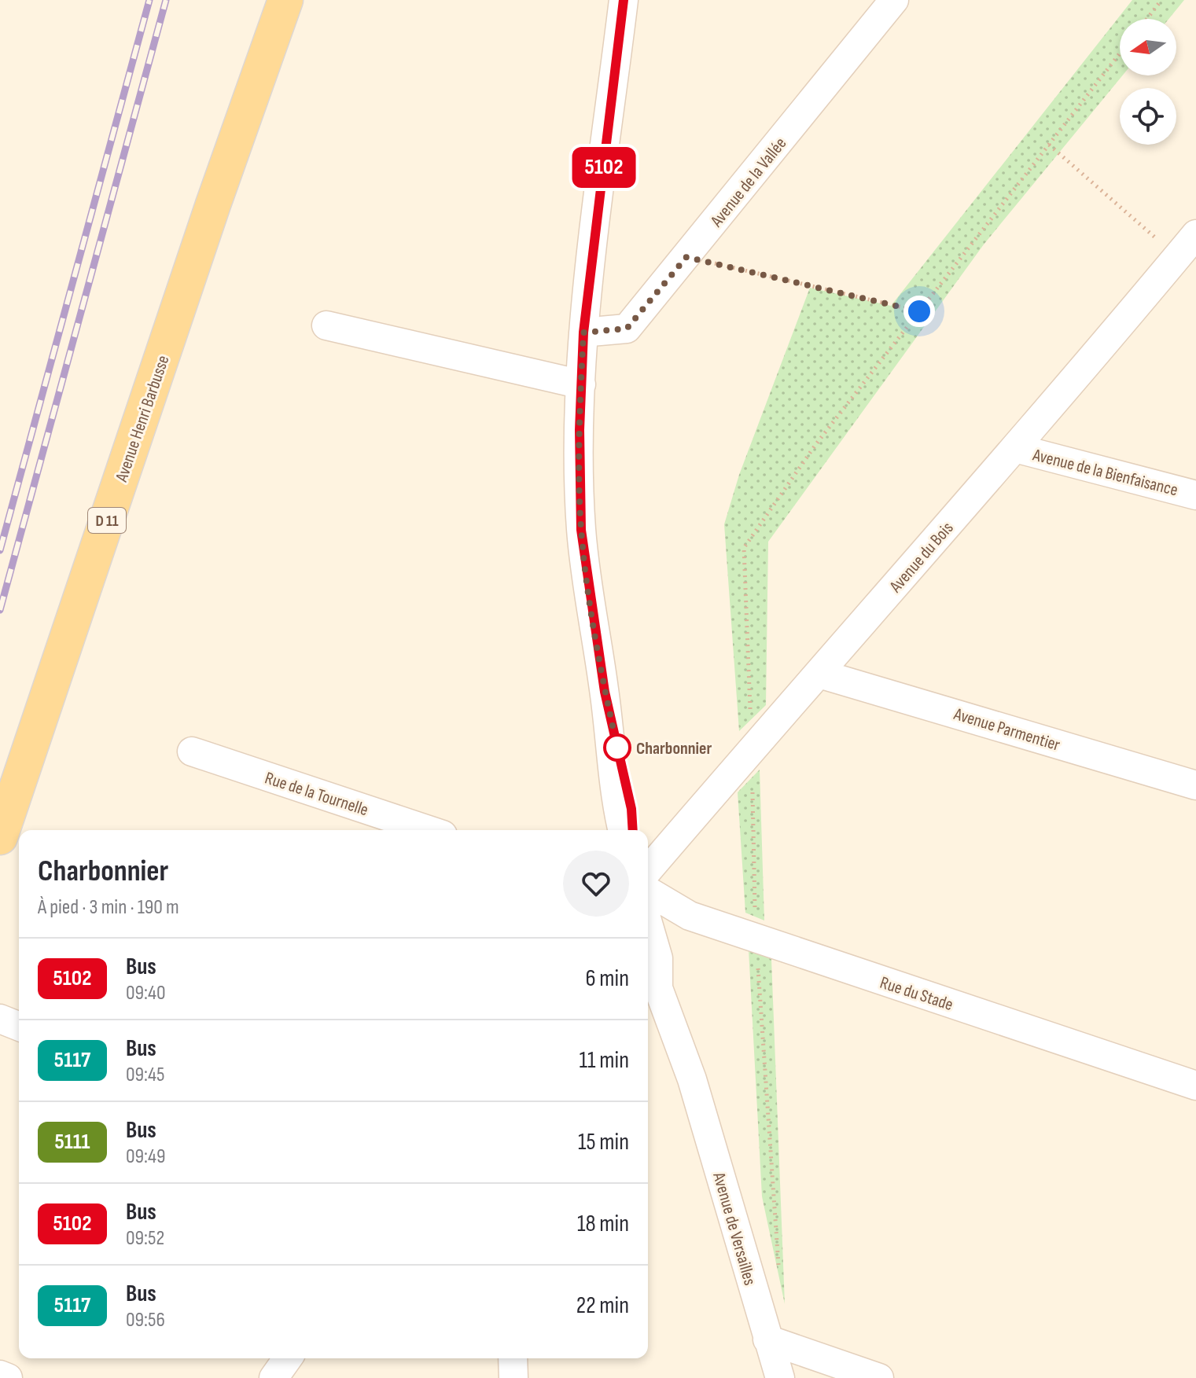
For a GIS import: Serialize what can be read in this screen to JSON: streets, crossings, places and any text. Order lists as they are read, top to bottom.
{
  "streets": {
    "main road": ["Avenue Henri Barbusse", "D 11"],
    "street": [
      "Avenue de la Vallée",
      "Avenue de la Bienfaisance",
      "Avenue du Bois",
      "Avenue Parmentier",
      "Rue de la Tournelle",
      "Rue du Stade",
      "Avenue de Versailles"
    ]
  },
  "crossings": [
    ["Avenue de la Bienfaisance", "Avenue du Bois"],
    ["Avenue du Bois", "Avenue Parmentier"]
  ],
  "places": ["Charbonnier"],
  "lines": ["bus line 5102"],
  "north": "left",
  "page": {
    "on_map": "5102",
    "heading": ["Charbonnier", "À pied · 3 min · 190 m"],
    "list": [
      {
        "mark": "5102",
        "name": "Bus",
        "note": "09:40",
        "value": "6 min"
      },
      {
        "mark": "5117",
        "name": "Bus",
        "note": "09:45",
        "value": "11 min"
      },
      {
        "mark": "5111",
        "name": "Bus",
        "note": "09:49",
        "value": "15 min"
      },
      {
        "mark": "5102",
        "name": "Bus",
        "note": "09:52",
        "value": "18 min"
      },
      {
        "mark": "5117",
        "name": "Bus",
        "note": "09:56",
        "value": "22 min"
      }
    ]
  }
}
